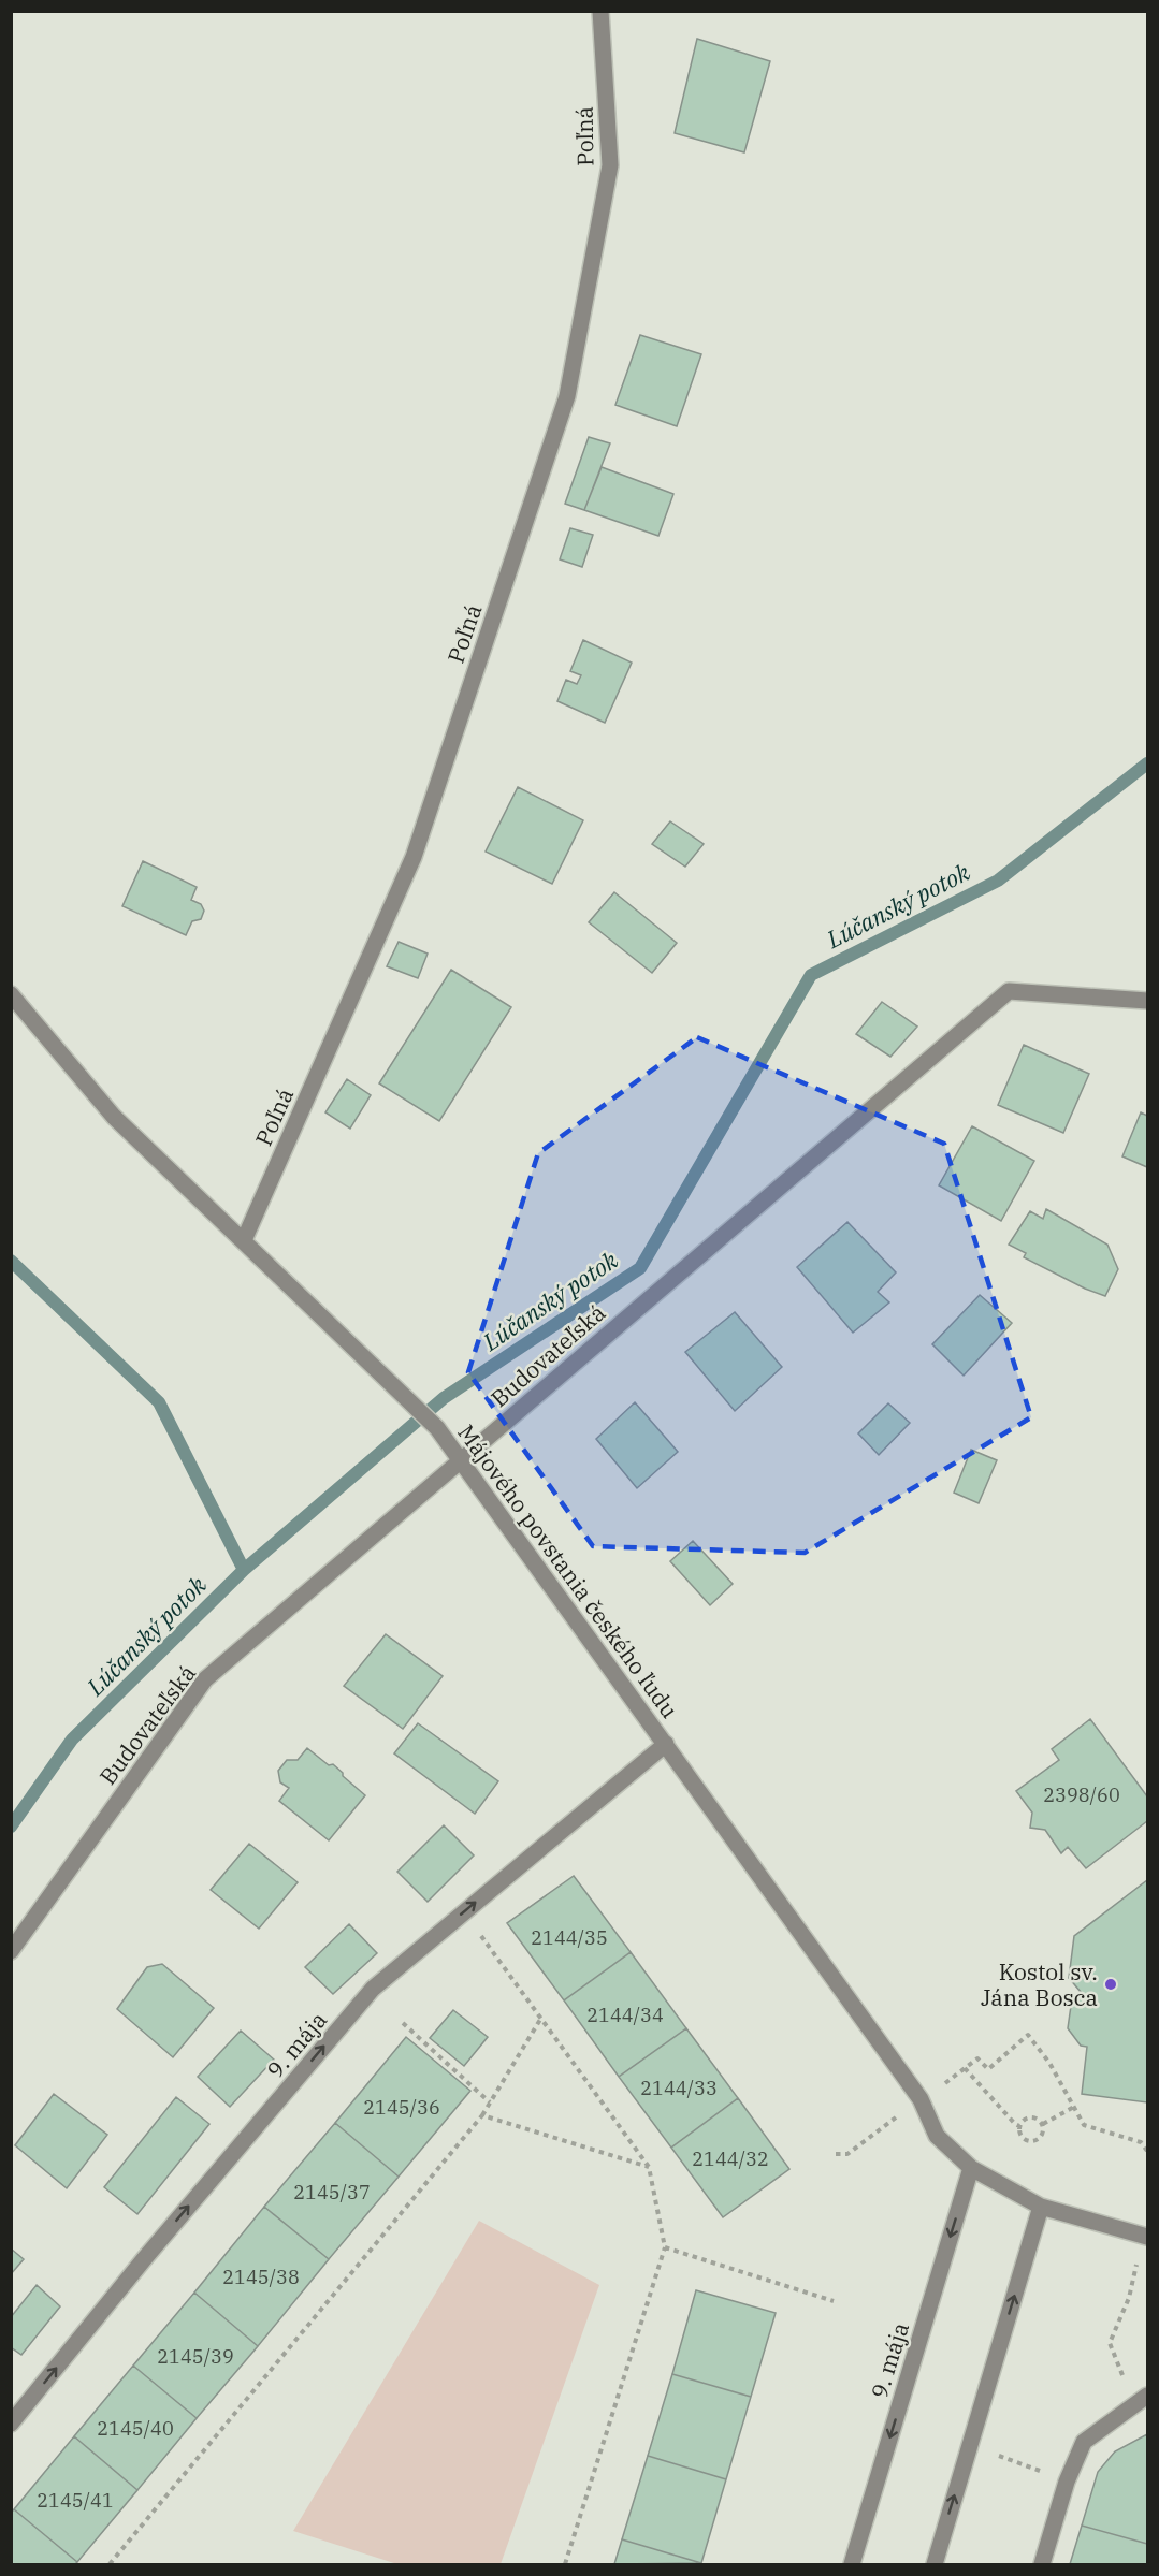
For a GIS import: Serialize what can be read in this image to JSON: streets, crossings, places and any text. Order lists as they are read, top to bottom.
{
  "streets": {
    "street": [
      "Poľná",
      "Budovateľská",
      "Májového povstania českého ľudu",
      "9. mája"
    ]
  },
  "crossings": [
    ["Poľná", "Májového povstania českého ľudu"],
    ["Budovateľská", "Májového povstania českého ľudu"],
    ["Májového povstania českého ľudu", "9. mája"]
  ],
  "water": ["Lúčanský potok"],
  "places": ["Kostol sv. Jána Bosca"],
  "house_numbers": [
    "2398/60",
    "2144/35",
    "2144/34",
    "2144/33",
    "2145/36",
    "2144/32",
    "2145/37",
    "2145/38",
    "2145/39",
    "2145/40",
    "2145/41"
  ]
}
